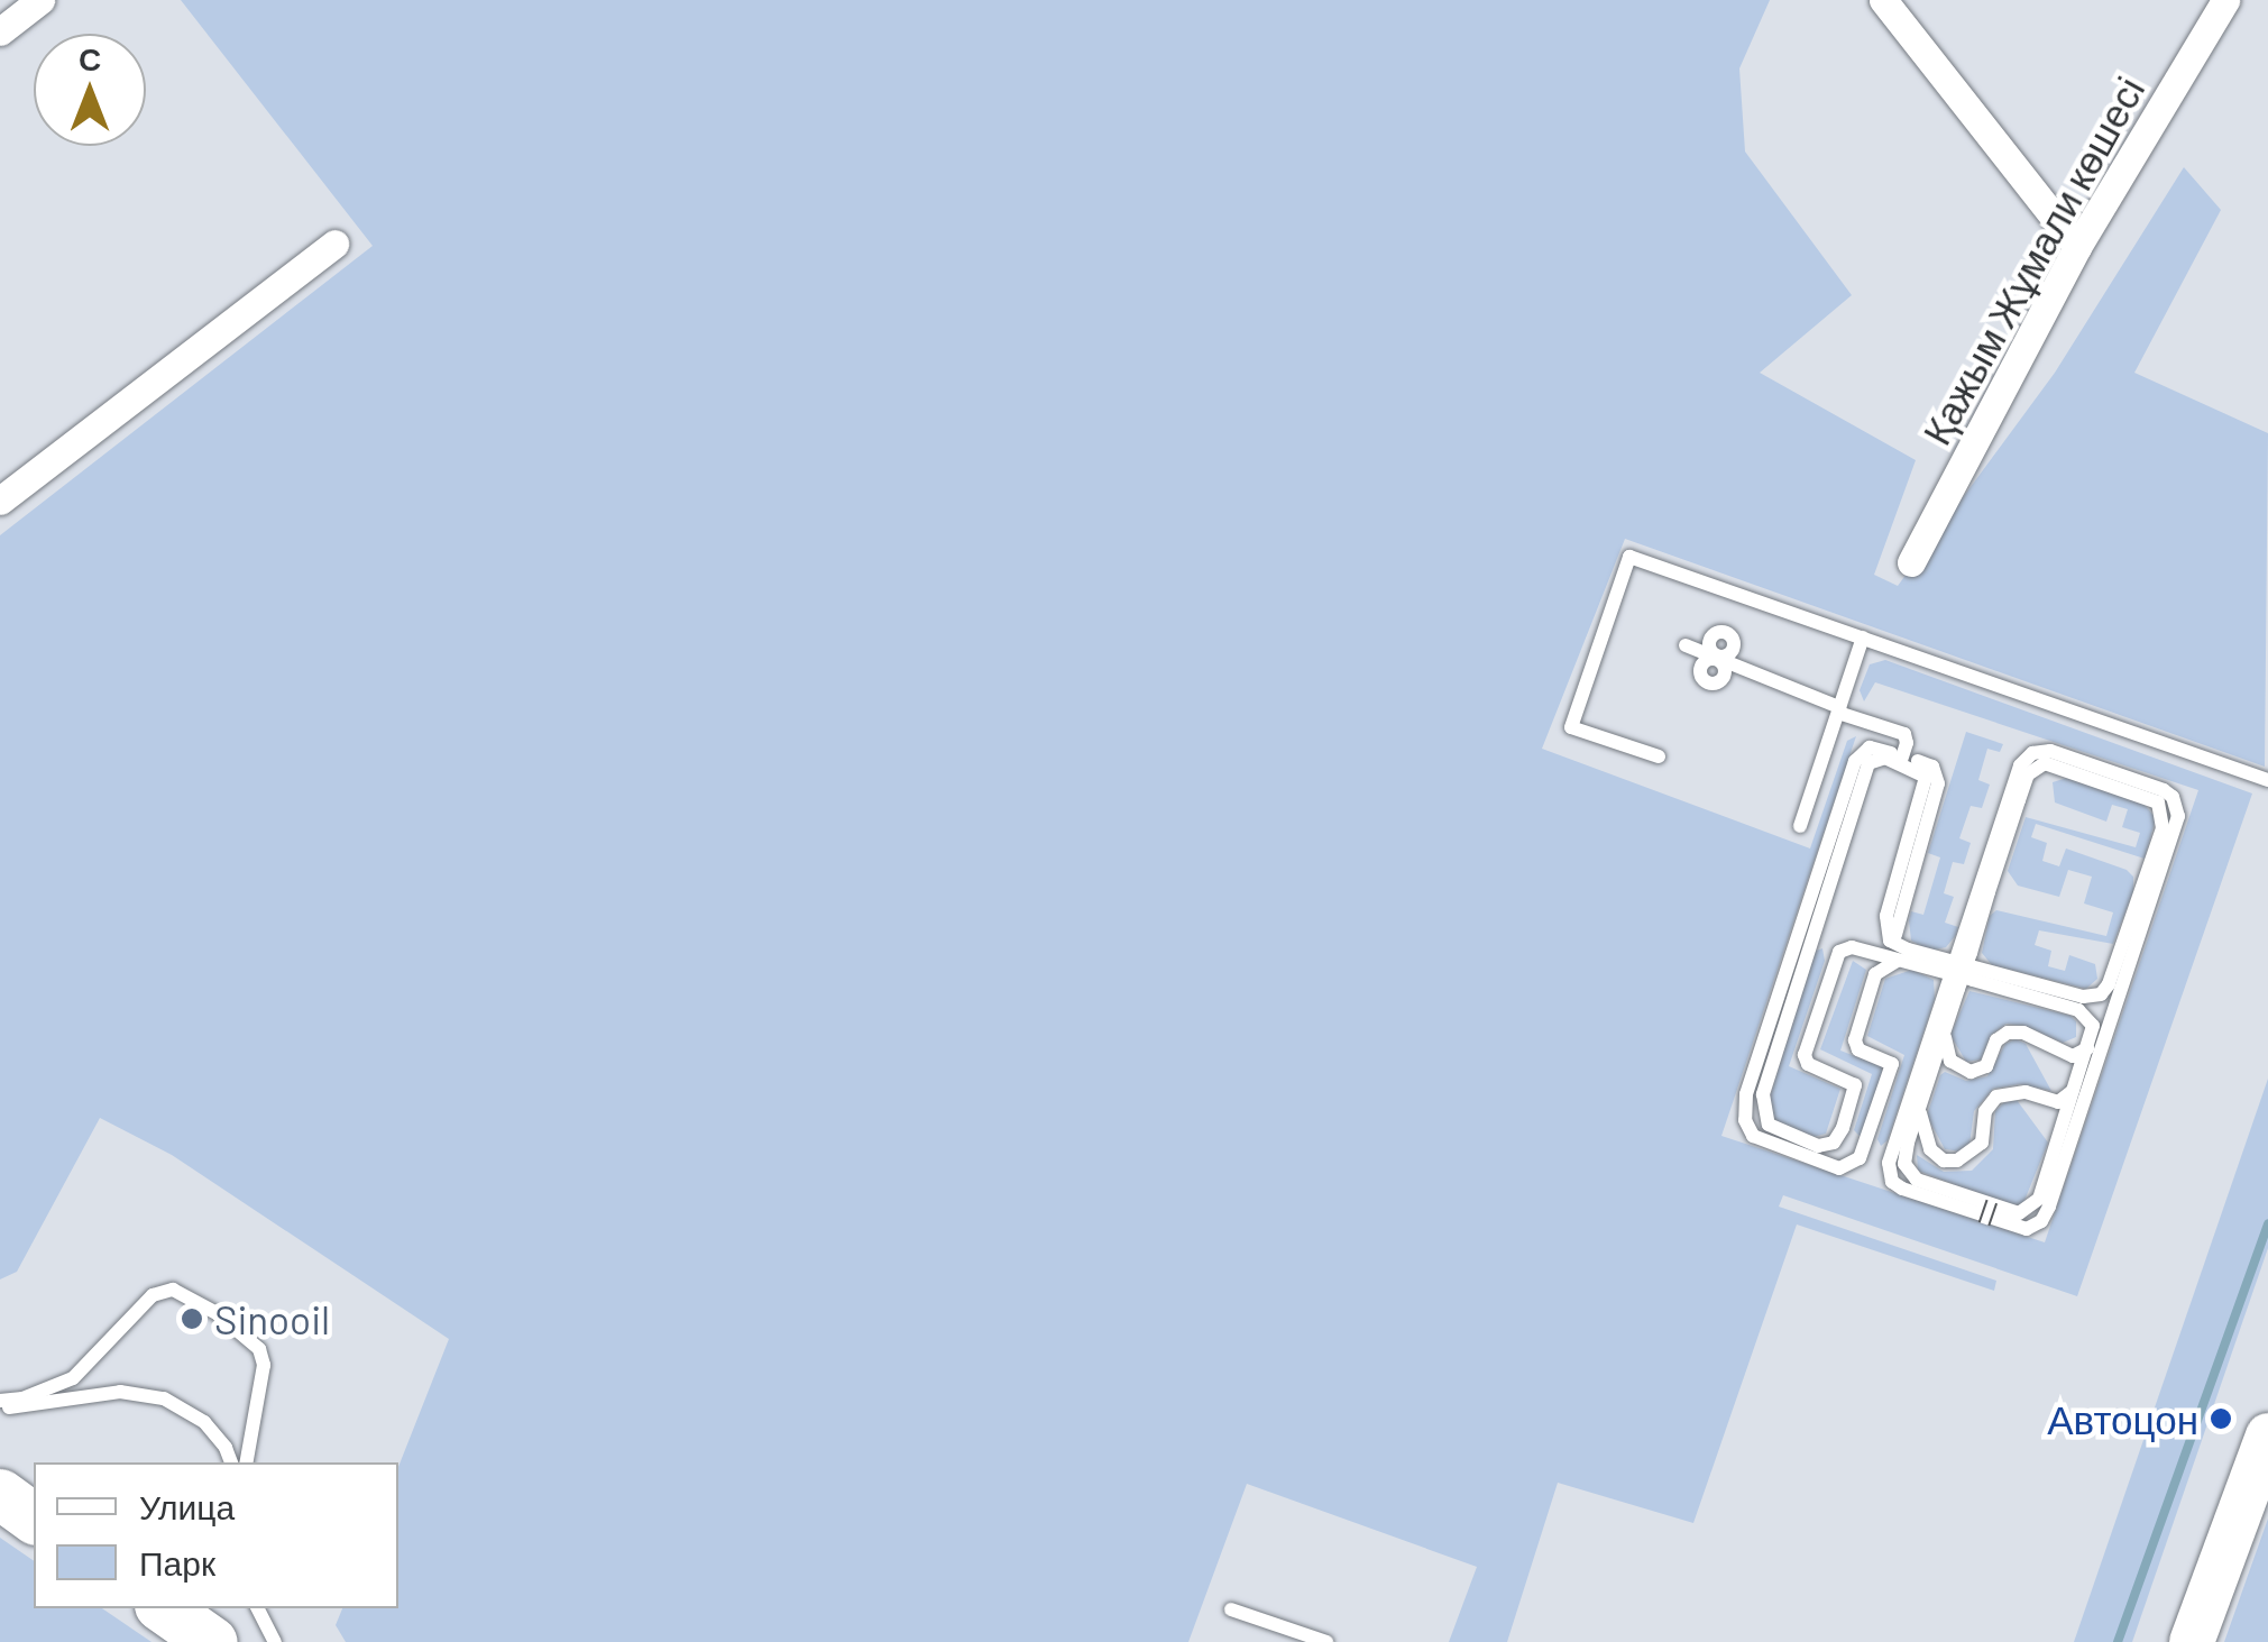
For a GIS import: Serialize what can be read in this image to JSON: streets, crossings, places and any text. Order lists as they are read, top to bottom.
{
  "streets": {
    "street": ["Қажым Жұмали көшесі"]
  },
  "places": ["Sinooil", "Автоцон"],
  "legend": ["Улица", "Парк"],
  "north": "top"
}
